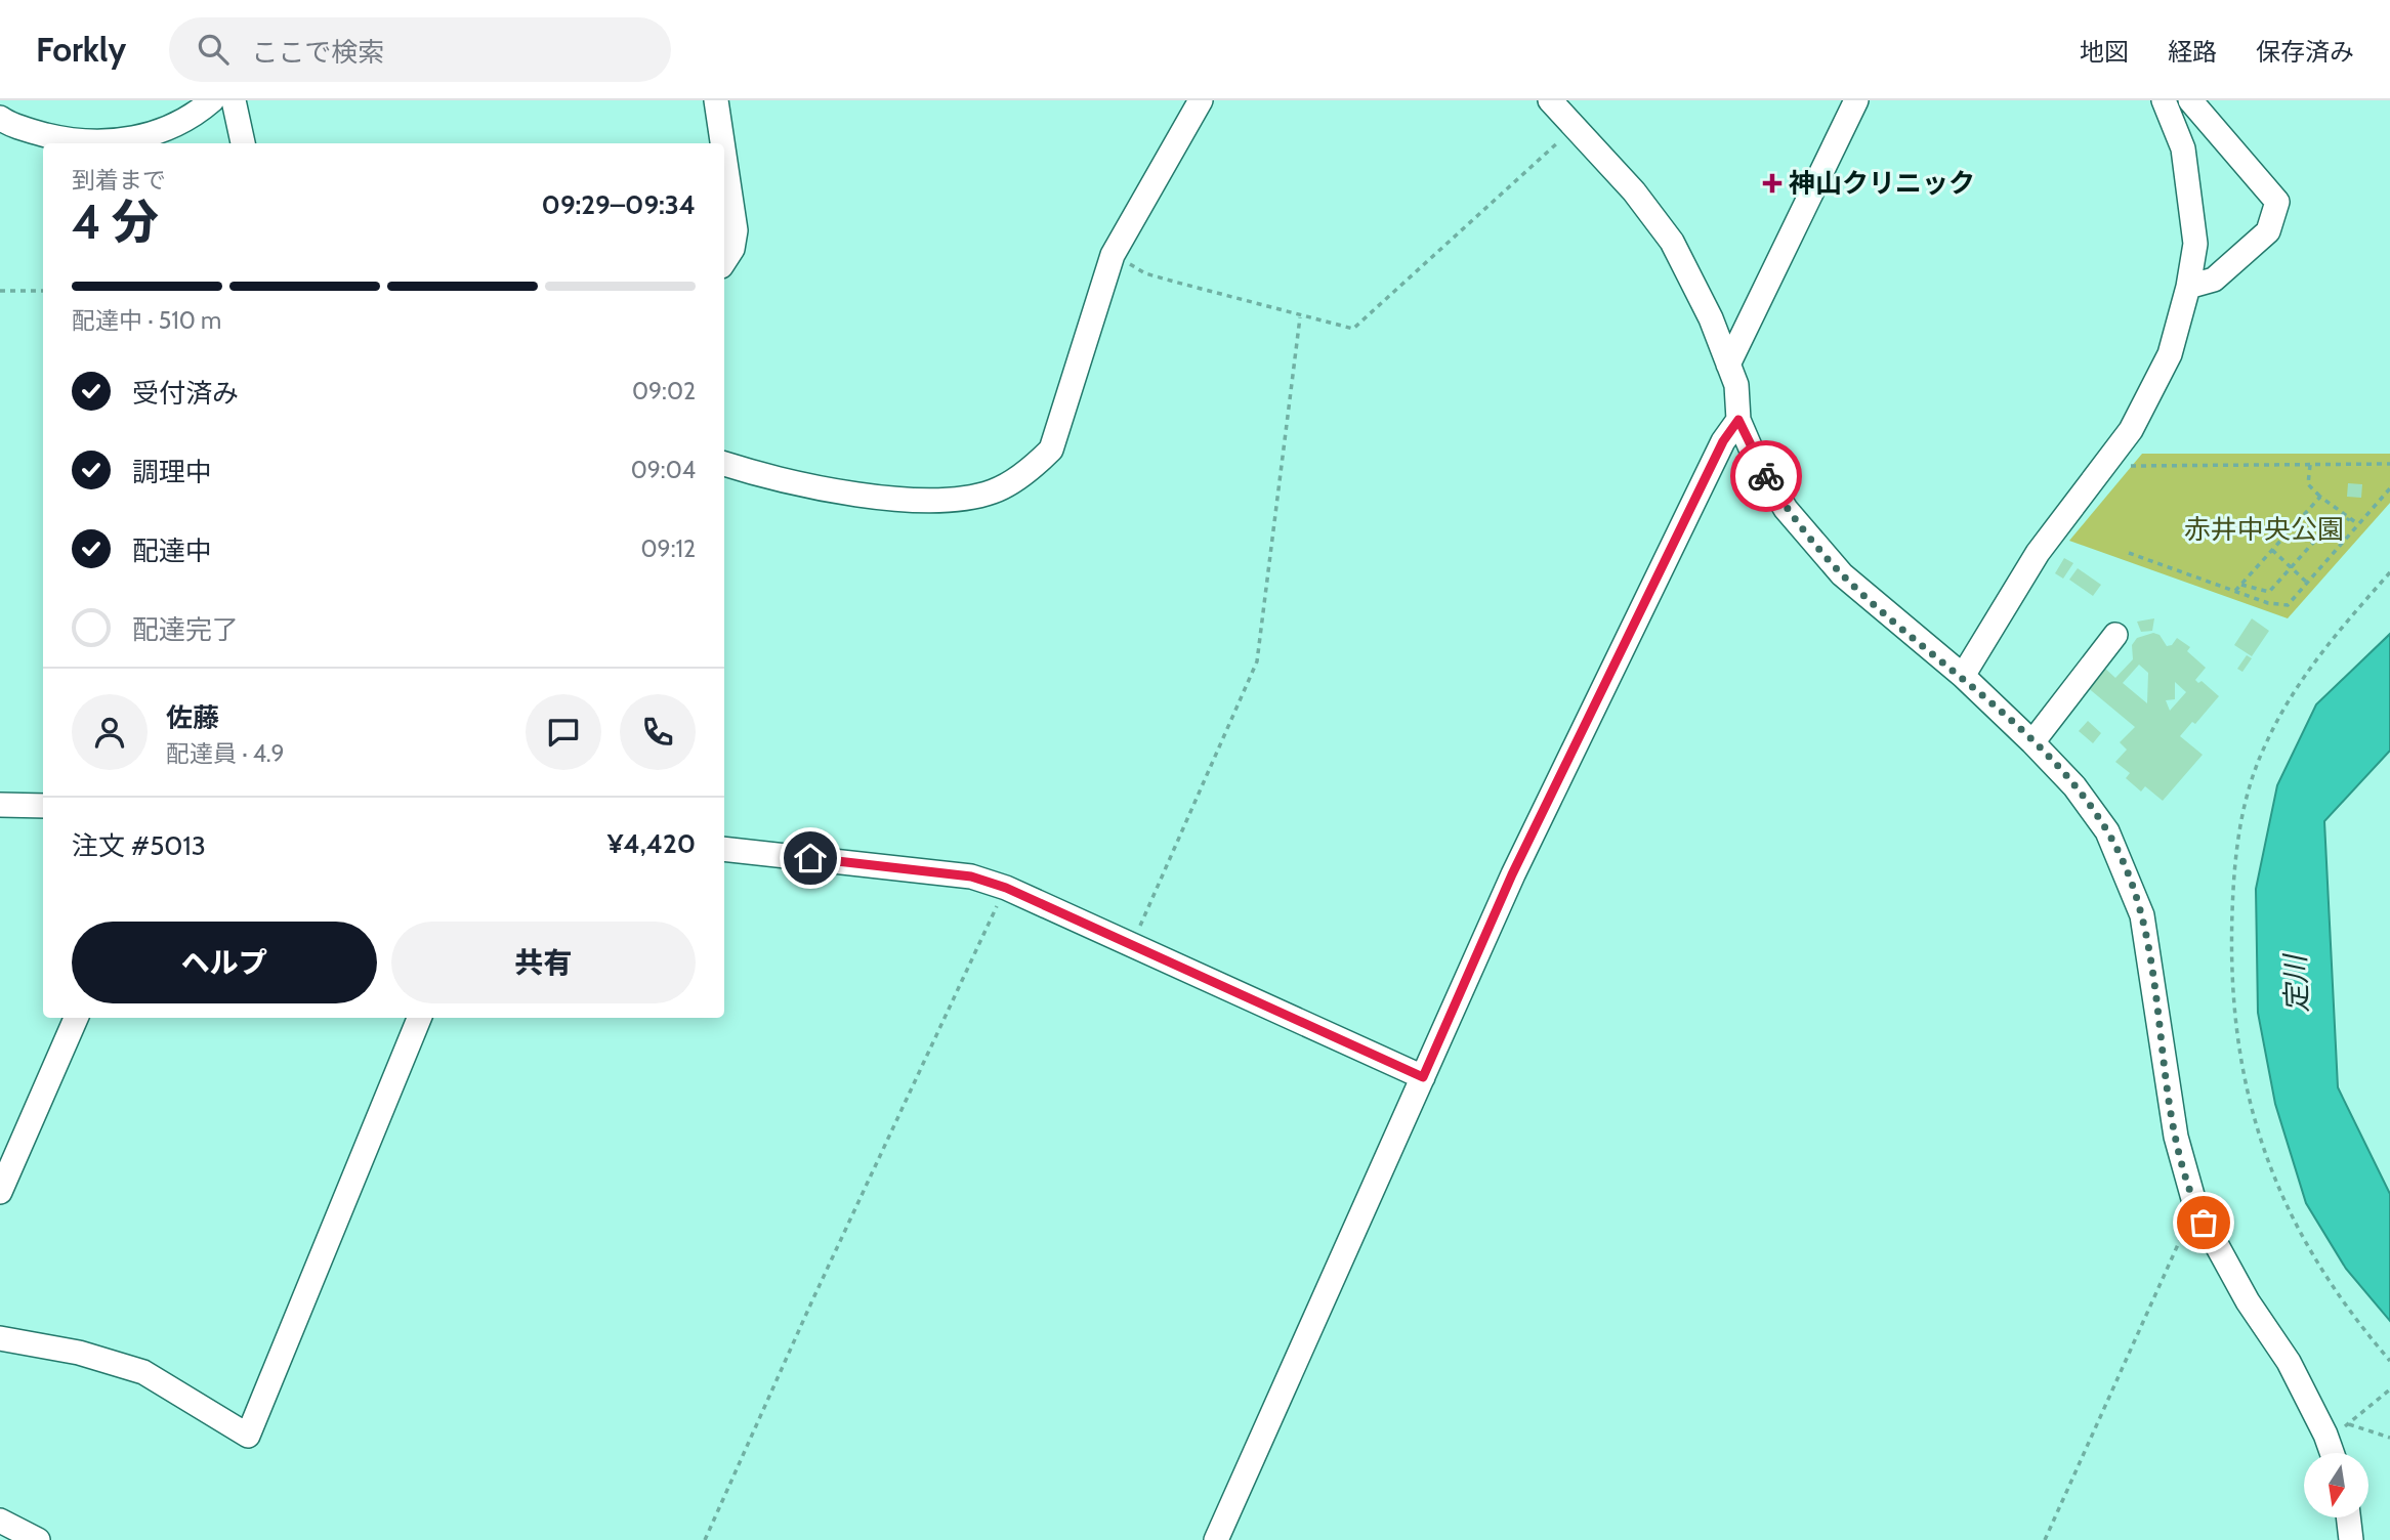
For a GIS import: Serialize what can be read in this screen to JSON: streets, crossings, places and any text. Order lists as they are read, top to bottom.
{
  "water": ["定川"],
  "parks": ["赤井中央公園"],
  "places": {
    "health": ["神山クリニック"]
  },
  "north": "bottom",
  "page": {
    "header": "Forkly",
    "search": "ここで検索",
    "nav": ["地図", "経路", "保存済み"],
    "heading": ["4 分", "到着まで", "09:29–09:34"],
    "panel": [
      "佐藤",
      "配達員 · 4.9",
      "注文 #5013",
      "¥4,420"
    ],
    "bar": "配達中 · 510 m",
    "list": [
      ["受付済み", "09:02"],
      ["調理中", "09:04"],
      ["配達中", "09:12"],
      "配達完了"
    ],
    "buttons": ["ヘルプ", "共有"]
  }
}
